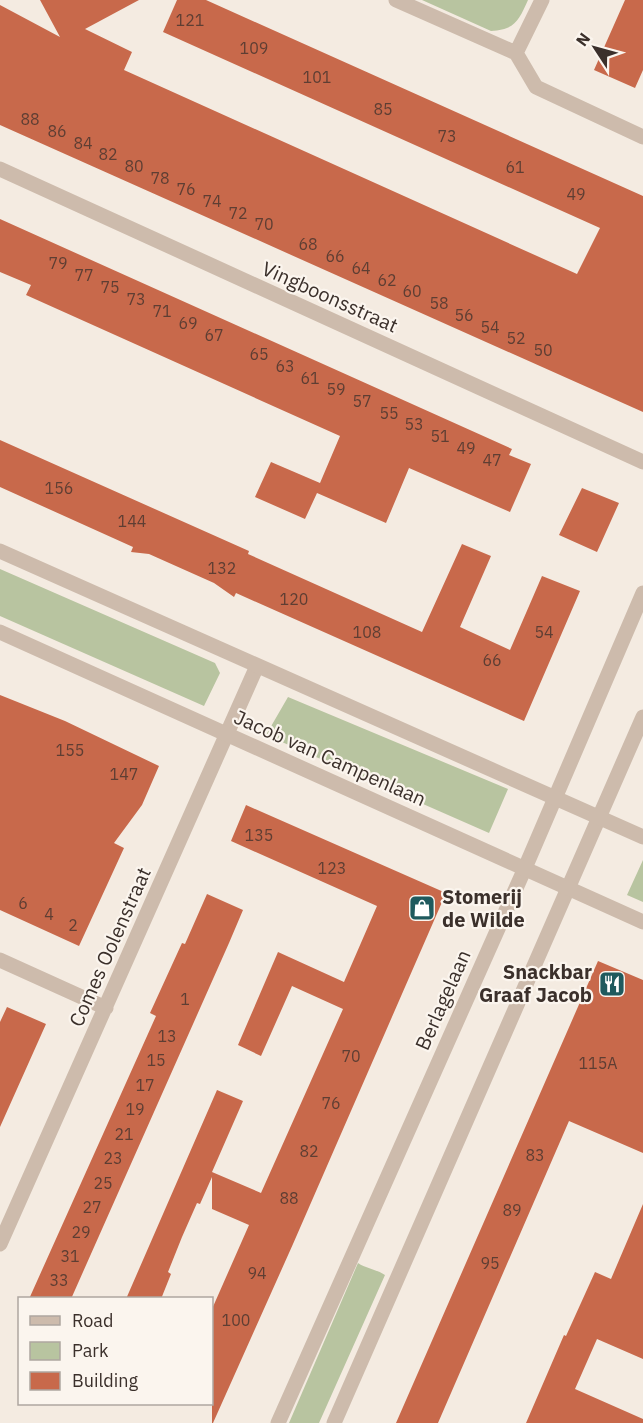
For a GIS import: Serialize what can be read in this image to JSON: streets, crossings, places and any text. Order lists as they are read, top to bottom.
{
  "streets": {
    "street": [
      "Vingboonsstraat",
      "Jacob van Campenlaan",
      "Comes Oolenstraat",
      "Berlagelaan"
    ]
  },
  "crossings": [
    ["Jacob van Campenlaan", "Comes Oolenstraat"],
    ["Jacob van Campenlaan", "Berlagelaan"]
  ],
  "places": {
    "shop": ["Stomerij de Wilde"],
    "restaurant": ["Snackbar Graaf Jacob"]
  },
  "house_numbers": [
    "121",
    "109",
    "101",
    "85",
    "88",
    "86",
    "73",
    "84",
    "82",
    "80",
    "61",
    "78",
    "76",
    "49",
    "74",
    "72",
    "70",
    "68",
    "66",
    "79",
    "64",
    "77",
    "62",
    "75",
    "60",
    "73",
    "58",
    "71",
    "56",
    "69",
    "54",
    "67",
    "52",
    "50",
    "65",
    "63",
    "61",
    "59",
    "57",
    "55",
    "53",
    "51",
    "49",
    "47",
    "156",
    "144",
    "132",
    "120",
    "108",
    "54",
    "66",
    "155",
    "147",
    "135",
    "123",
    "6",
    "4",
    "2",
    "1",
    "13",
    "70",
    "15",
    "115A",
    "17",
    "76",
    "19",
    "21",
    "82",
    "83",
    "23",
    "25",
    "88",
    "27",
    "89",
    "29",
    "31",
    "95",
    "94",
    "33",
    "100"
  ],
  "legend": ["Road", "Park", "Building"],
  "north": "top left"
}
